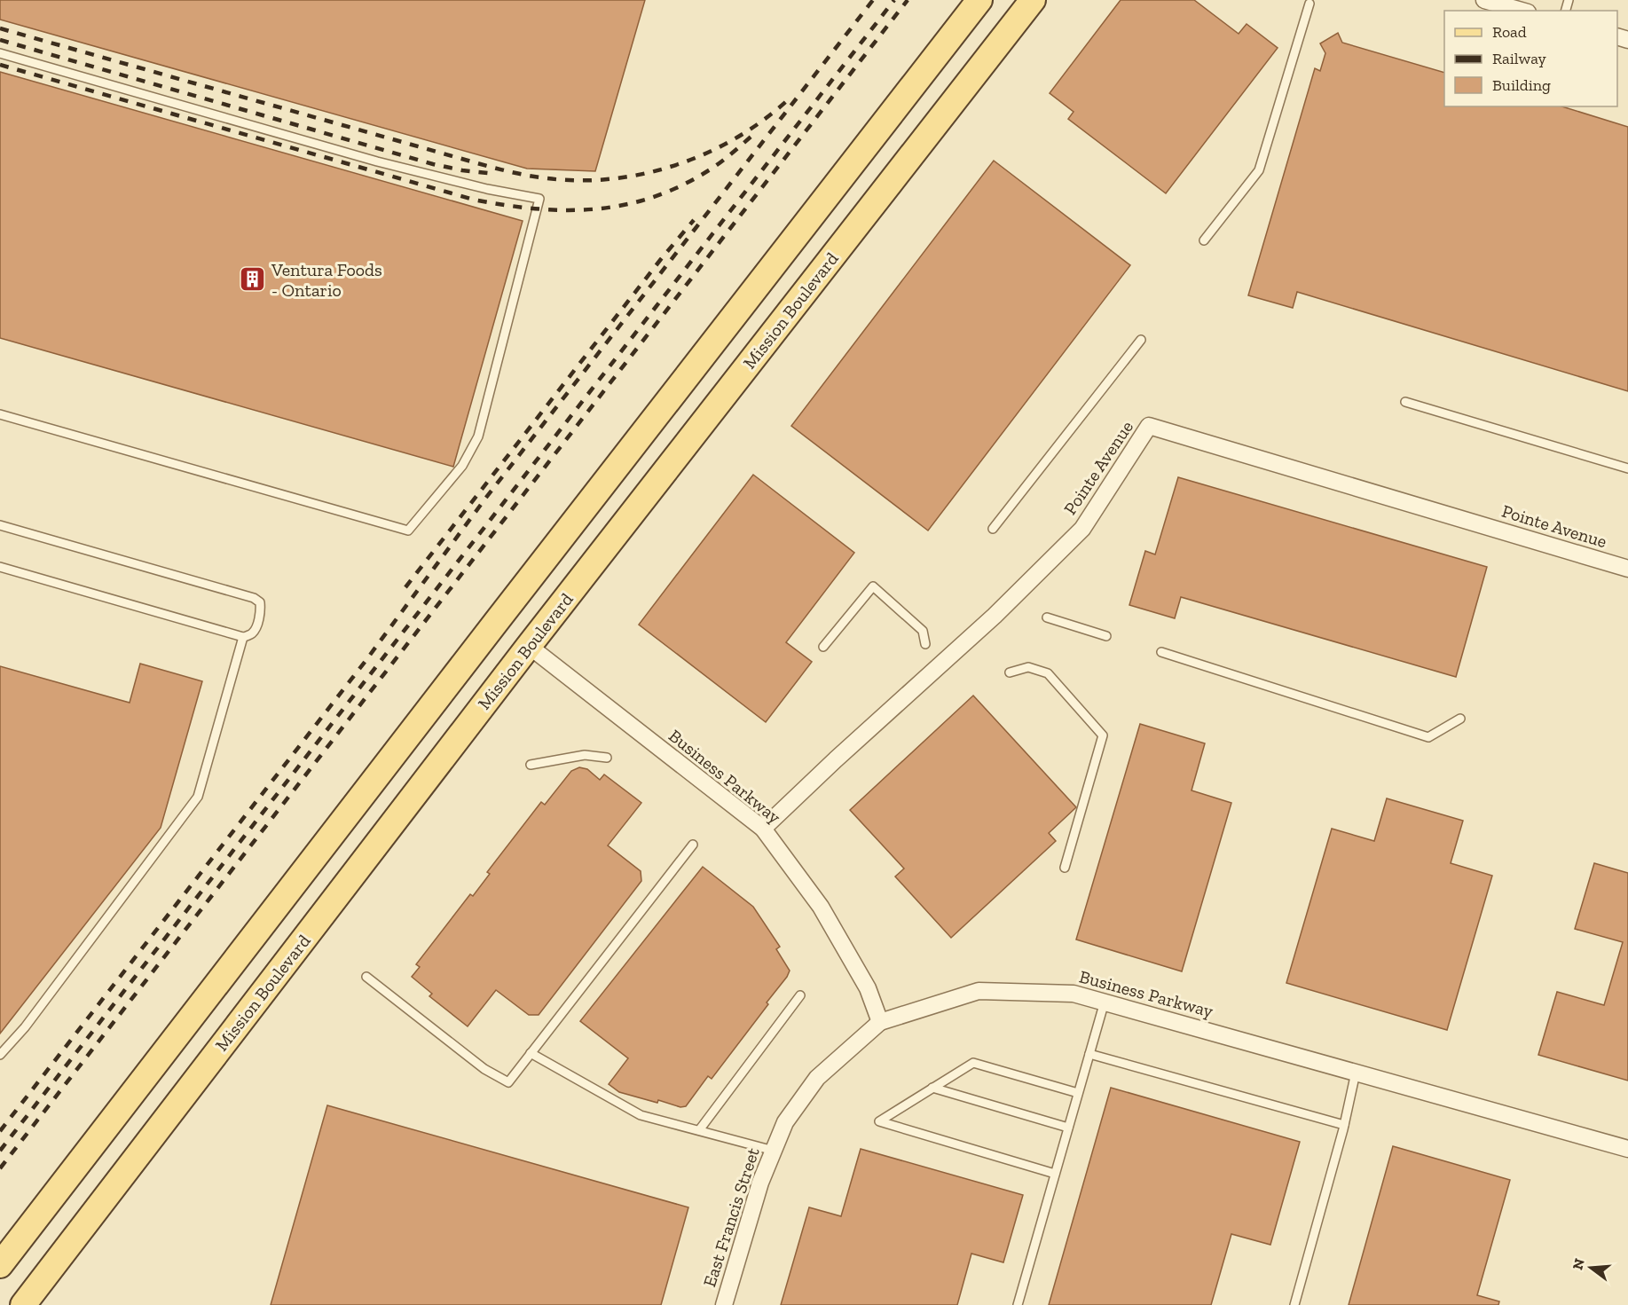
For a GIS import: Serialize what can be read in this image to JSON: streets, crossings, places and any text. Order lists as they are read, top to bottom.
{
  "streets": {
    "main road": ["Mission Boulevard"],
    "street": ["Pointe Avenue", "Business Parkway", "East Francis Street"]
  },
  "crossings": [
    ["Mission Boulevard", "Business Parkway"],
    ["Pointe Avenue", "Business Parkway"],
    ["Business Parkway", "East Francis Street"]
  ],
  "places": {
    "building": ["Ventura Foods - Ontario"]
  },
  "legend": ["Road", "Railway", "Building"],
  "north": "left"
}
